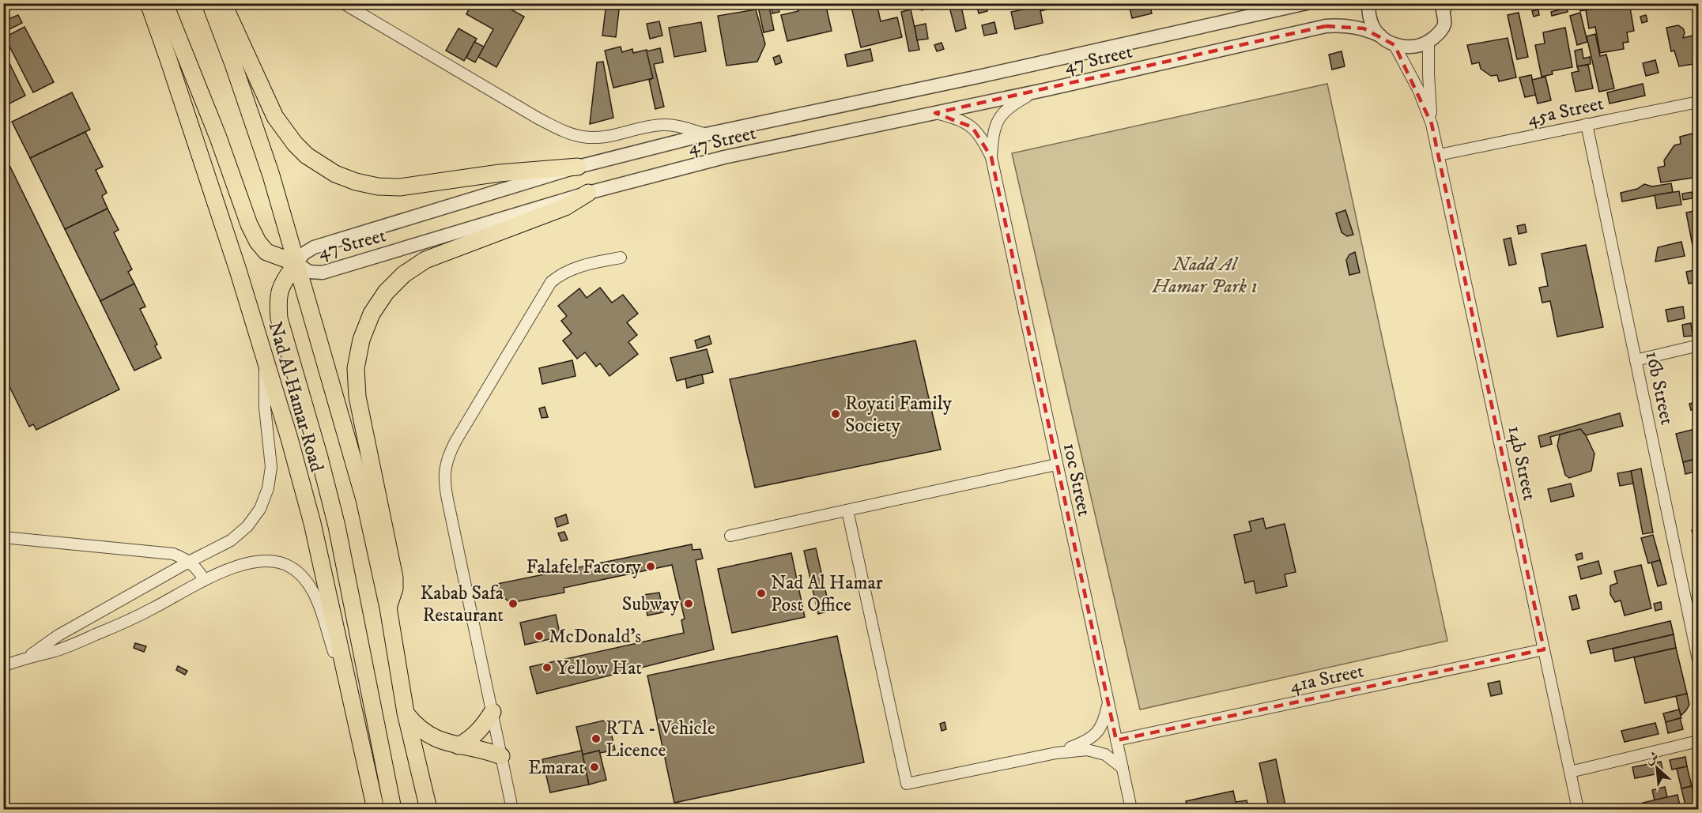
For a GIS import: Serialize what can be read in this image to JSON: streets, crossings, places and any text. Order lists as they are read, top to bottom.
{
  "streets": {
    "main road": ["Nad Al Hamar Road"],
    "street": [
      "47 Street",
      "45a Street",
      "16b Street",
      "14b Street",
      "10c Street",
      "41a Street"
    ]
  },
  "crossings": [
    ["47 Street", "Nad Al Hamar Road"],
    ["47 Street", "10c Street"],
    ["45a Street", "16b Street"],
    ["45a Street", "14b Street"],
    ["14b Street", "41a Street"],
    ["10c Street", "41a Street"]
  ],
  "parks": ["Nadd Al Hamar Park 1"],
  "places": [
    "Royati Family Society",
    "Falafel Factory",
    "Nad Al Hamar Post Office",
    "Kabab Safa Restaurant",
    "Subway",
    "McDonald's",
    "Yellow Hat",
    "RTA - Vehicle Licence",
    "Emarat"
  ],
  "north": "top left"
}
